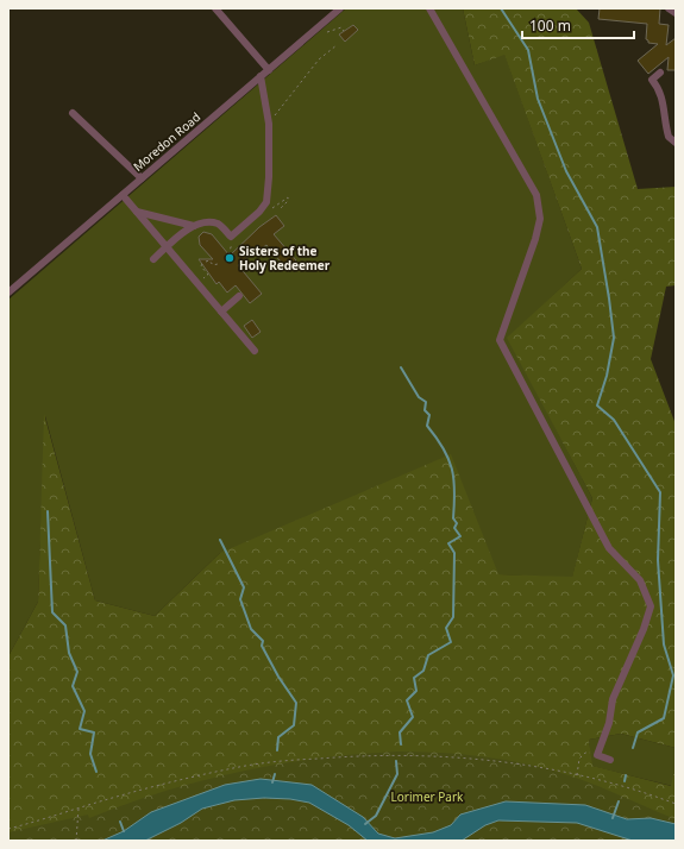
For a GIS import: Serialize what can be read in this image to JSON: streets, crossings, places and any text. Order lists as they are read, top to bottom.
{
  "streets": {
    "street": ["Moredon Road"]
  },
  "parks": ["Lorimer Park"],
  "places": ["Sisters of the Holy Redeemer"],
  "scale_bar": "100 m"
}
